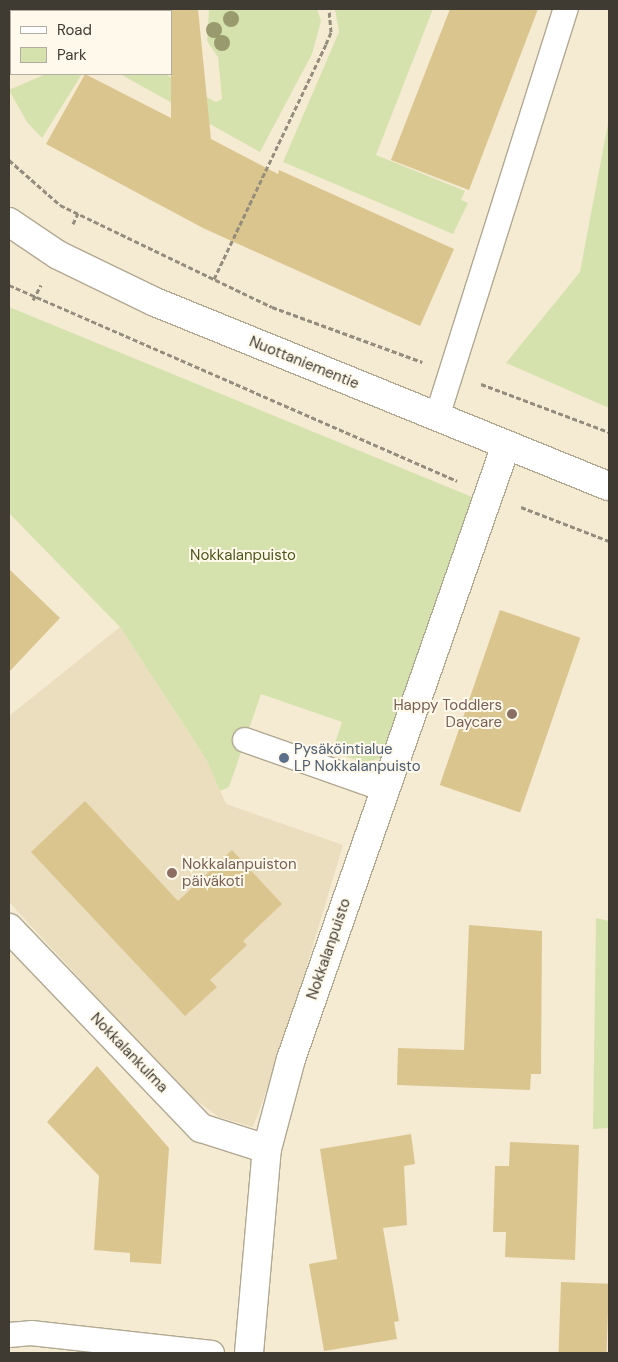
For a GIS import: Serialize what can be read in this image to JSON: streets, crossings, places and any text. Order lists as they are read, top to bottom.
{
  "streets": {
    "street": ["Nuottaniementie", "Nokkalanpuisto", "Nokkalankulma"]
  },
  "crossings": [
    ["Nuottaniementie", "Nokkalanpuisto"],
    ["Nokkalanpuisto", "Nokkalankulma"]
  ],
  "parks": ["Nokkalanpuisto"],
  "places": ["Happy Toddlers Daycare", "Pysäköintialue LP Nokkalanpuisto", "Nokkalanpuiston päiväkoti"],
  "legend": ["Road", "Park"]
}
